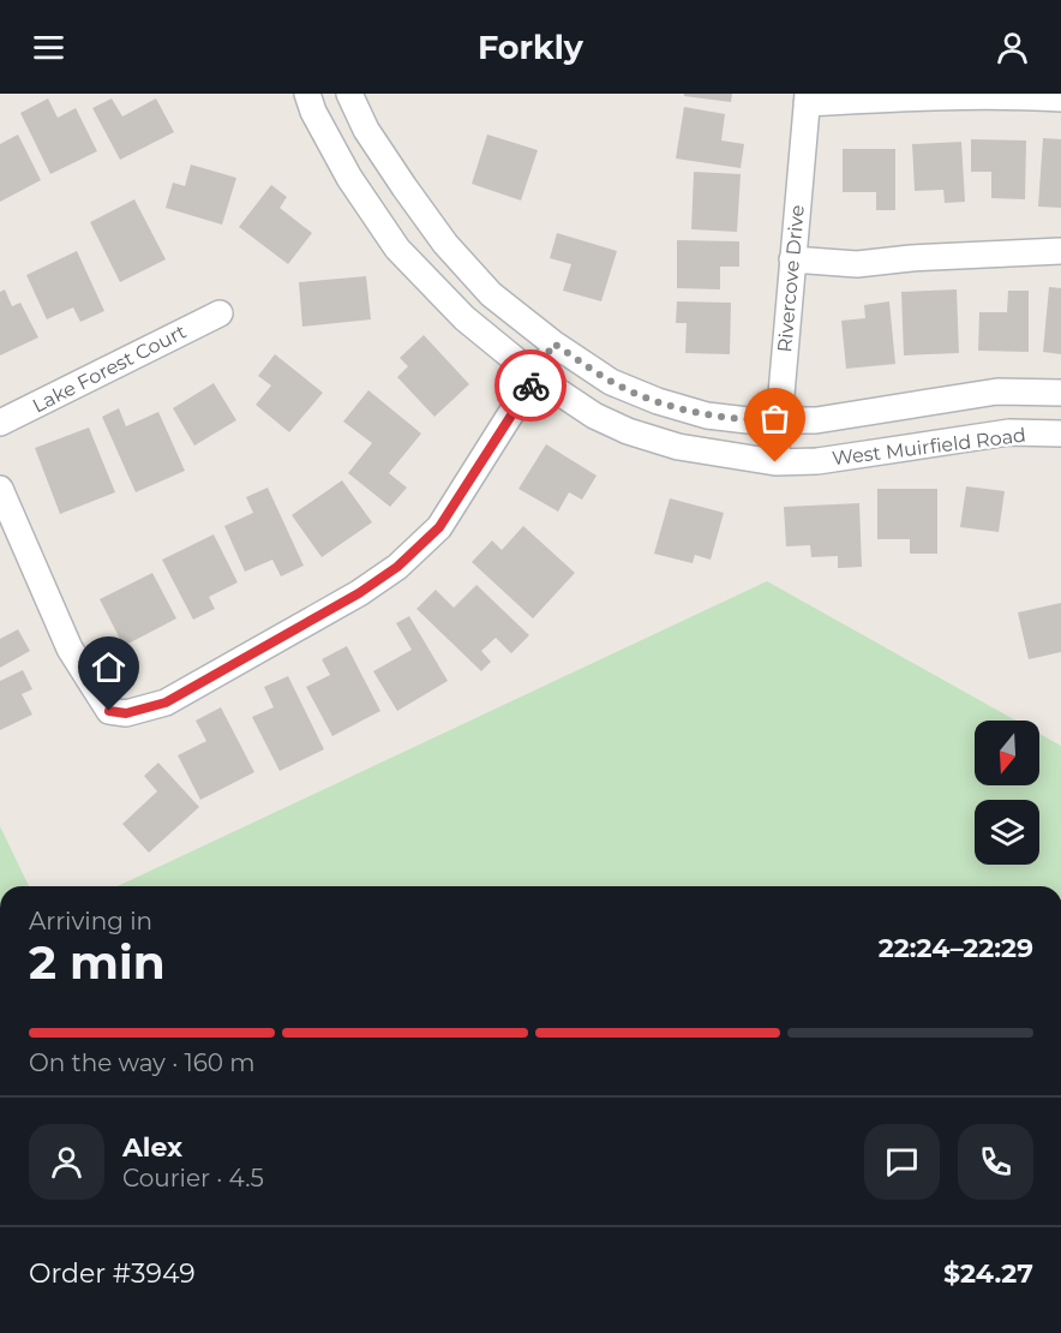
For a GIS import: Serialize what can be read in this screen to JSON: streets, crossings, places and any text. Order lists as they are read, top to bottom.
{
  "streets": {
    "street": ["Rivercove Drive", "Lake Forest Court", "West Muirfield Road"]
  },
  "crossings": [
    ["Rivercove Drive", "West Muirfield Road"]
  ],
  "north": "bottom",
  "page": {
    "header": "Forkly",
    "heading": ["2 min", "Arriving in", "22:24–22:29"],
    "panel": [
      "Alex",
      "Courier · 4.5",
      "Order #3949",
      "$24.27"
    ],
    "bar": "On the way · 160 m"
  }
}
